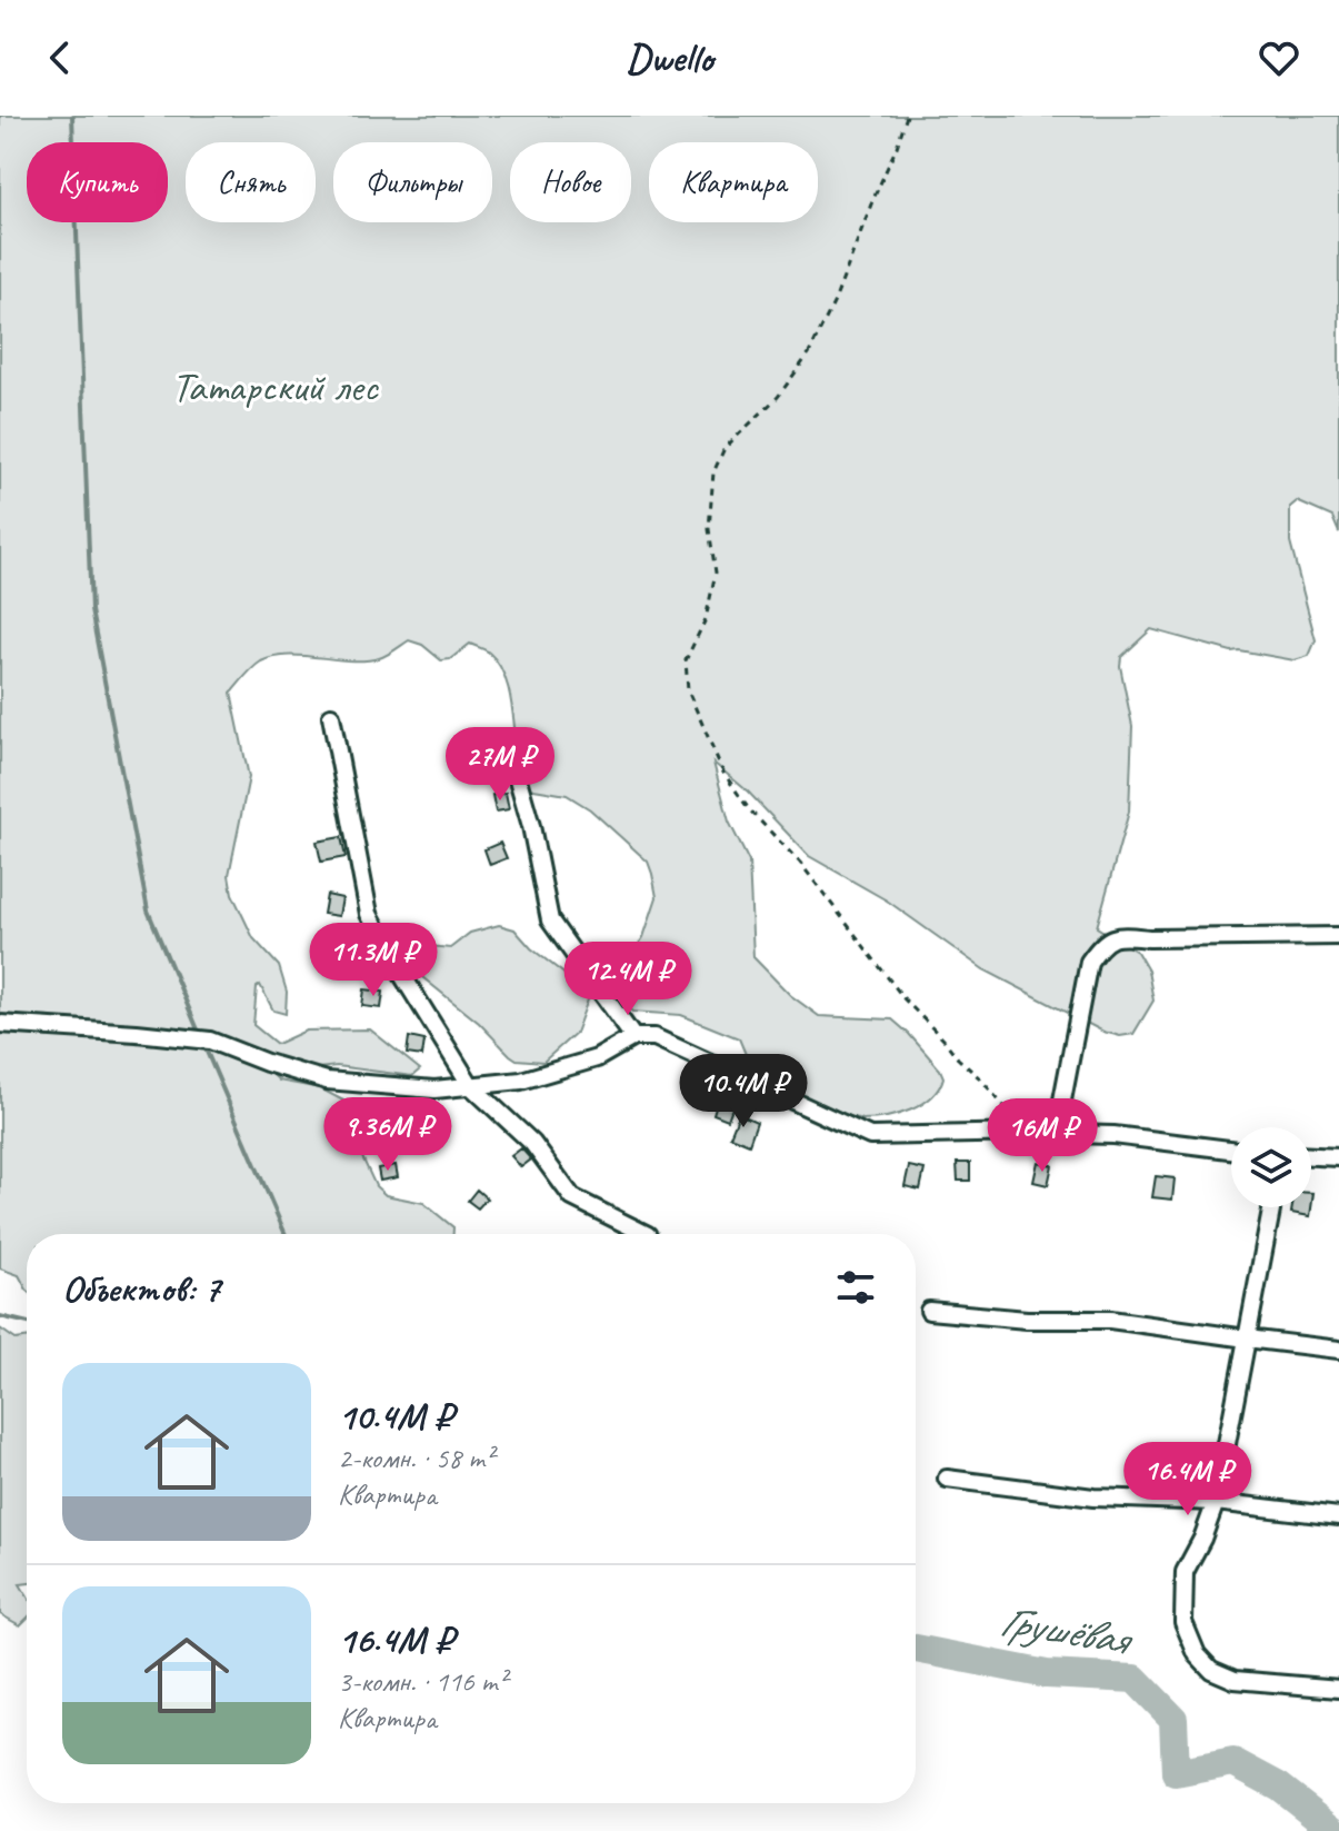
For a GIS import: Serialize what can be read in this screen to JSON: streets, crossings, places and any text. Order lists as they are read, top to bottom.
{
  "water": ["Грушёвая"],
  "parks": ["Татарский лес"],
  "page": {
    "header": "Dwello",
    "chip": [
      "Купить",
      "Снять",
      "Фильтры",
      "Новое",
      "Квартира"
    ],
    "price": [
      "27M ₽",
      "11.3M ₽",
      "12.4M ₽",
      "10.4M ₽",
      "9.36M ₽",
      "16M ₽",
      "16.4M ₽"
    ],
    "heading": "Объектов: 7",
    "list": [
      {
        "name": "10.4M ₽",
        "note": "2-комн. · 58 m² · Квартира"
      },
      {
        "name": "16.4M ₽",
        "note": "3-комн. · 116 m² · Квартира"
      }
    ]
  }
}
